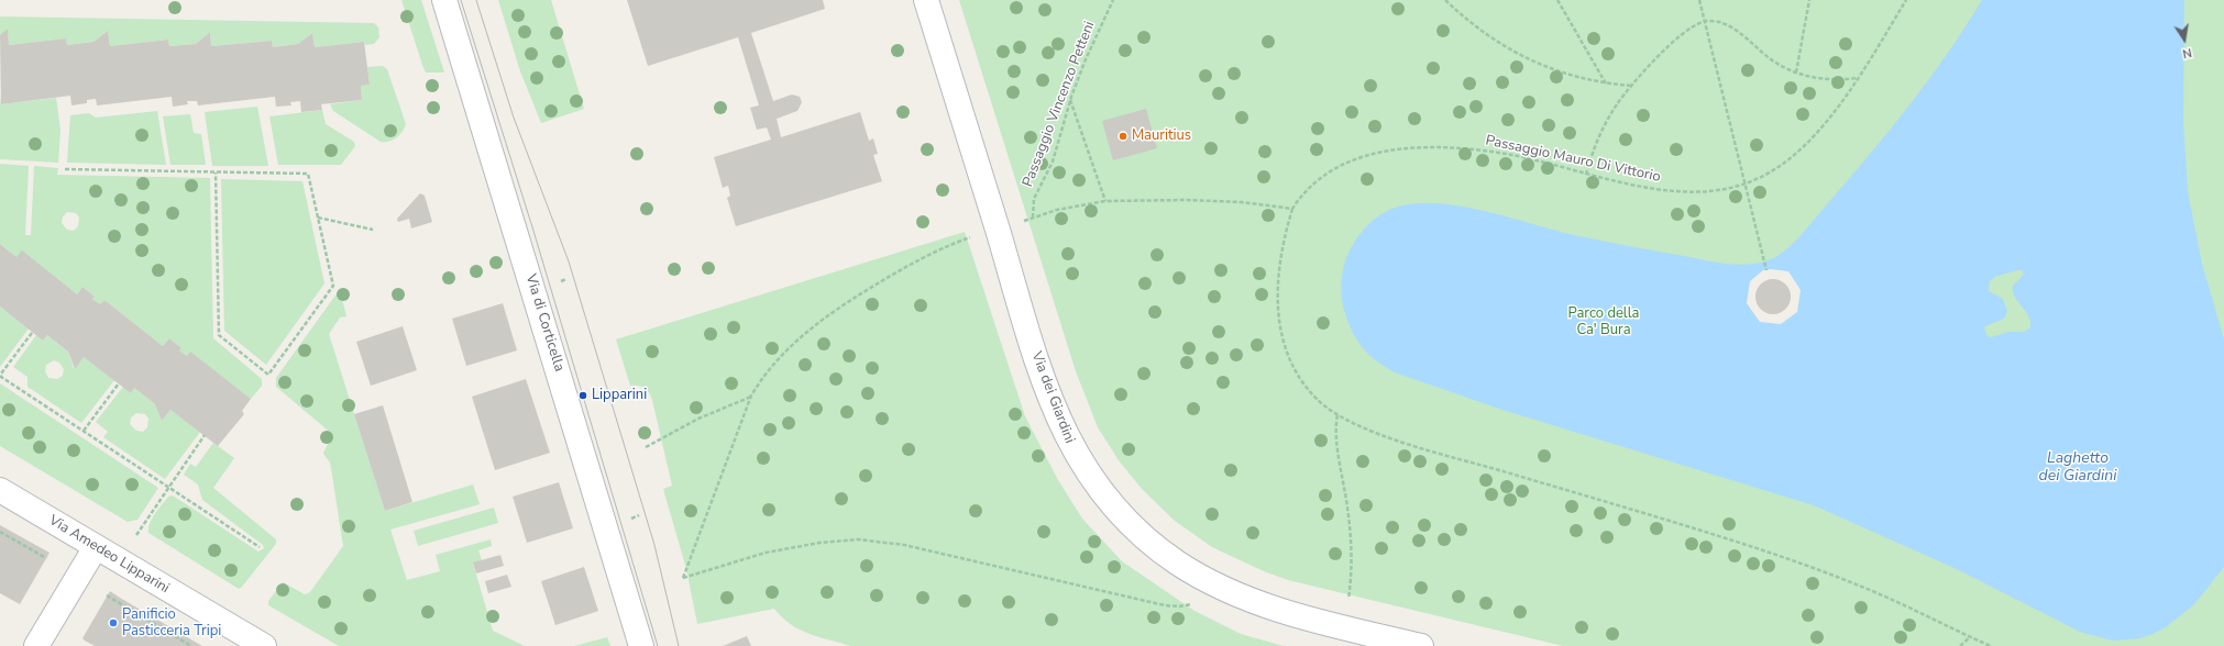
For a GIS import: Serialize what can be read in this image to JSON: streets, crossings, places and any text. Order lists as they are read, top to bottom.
{
  "streets": {
    "street": ["Via di Corticella", "Via dei Giardini", "Via Amedeo Lipparini"],
    "path": ["Passaggio Vincenzo Petteni", "Passaggio Mauro Di Vittorio"]
  },
  "water": ["Laghetto dei Giardini"],
  "parks": ["Parco della Ca' Bura"],
  "places": ["Mauritius", "Lipparini", "Panificio Pasticceria Tripi"],
  "north": "bottom"
}
